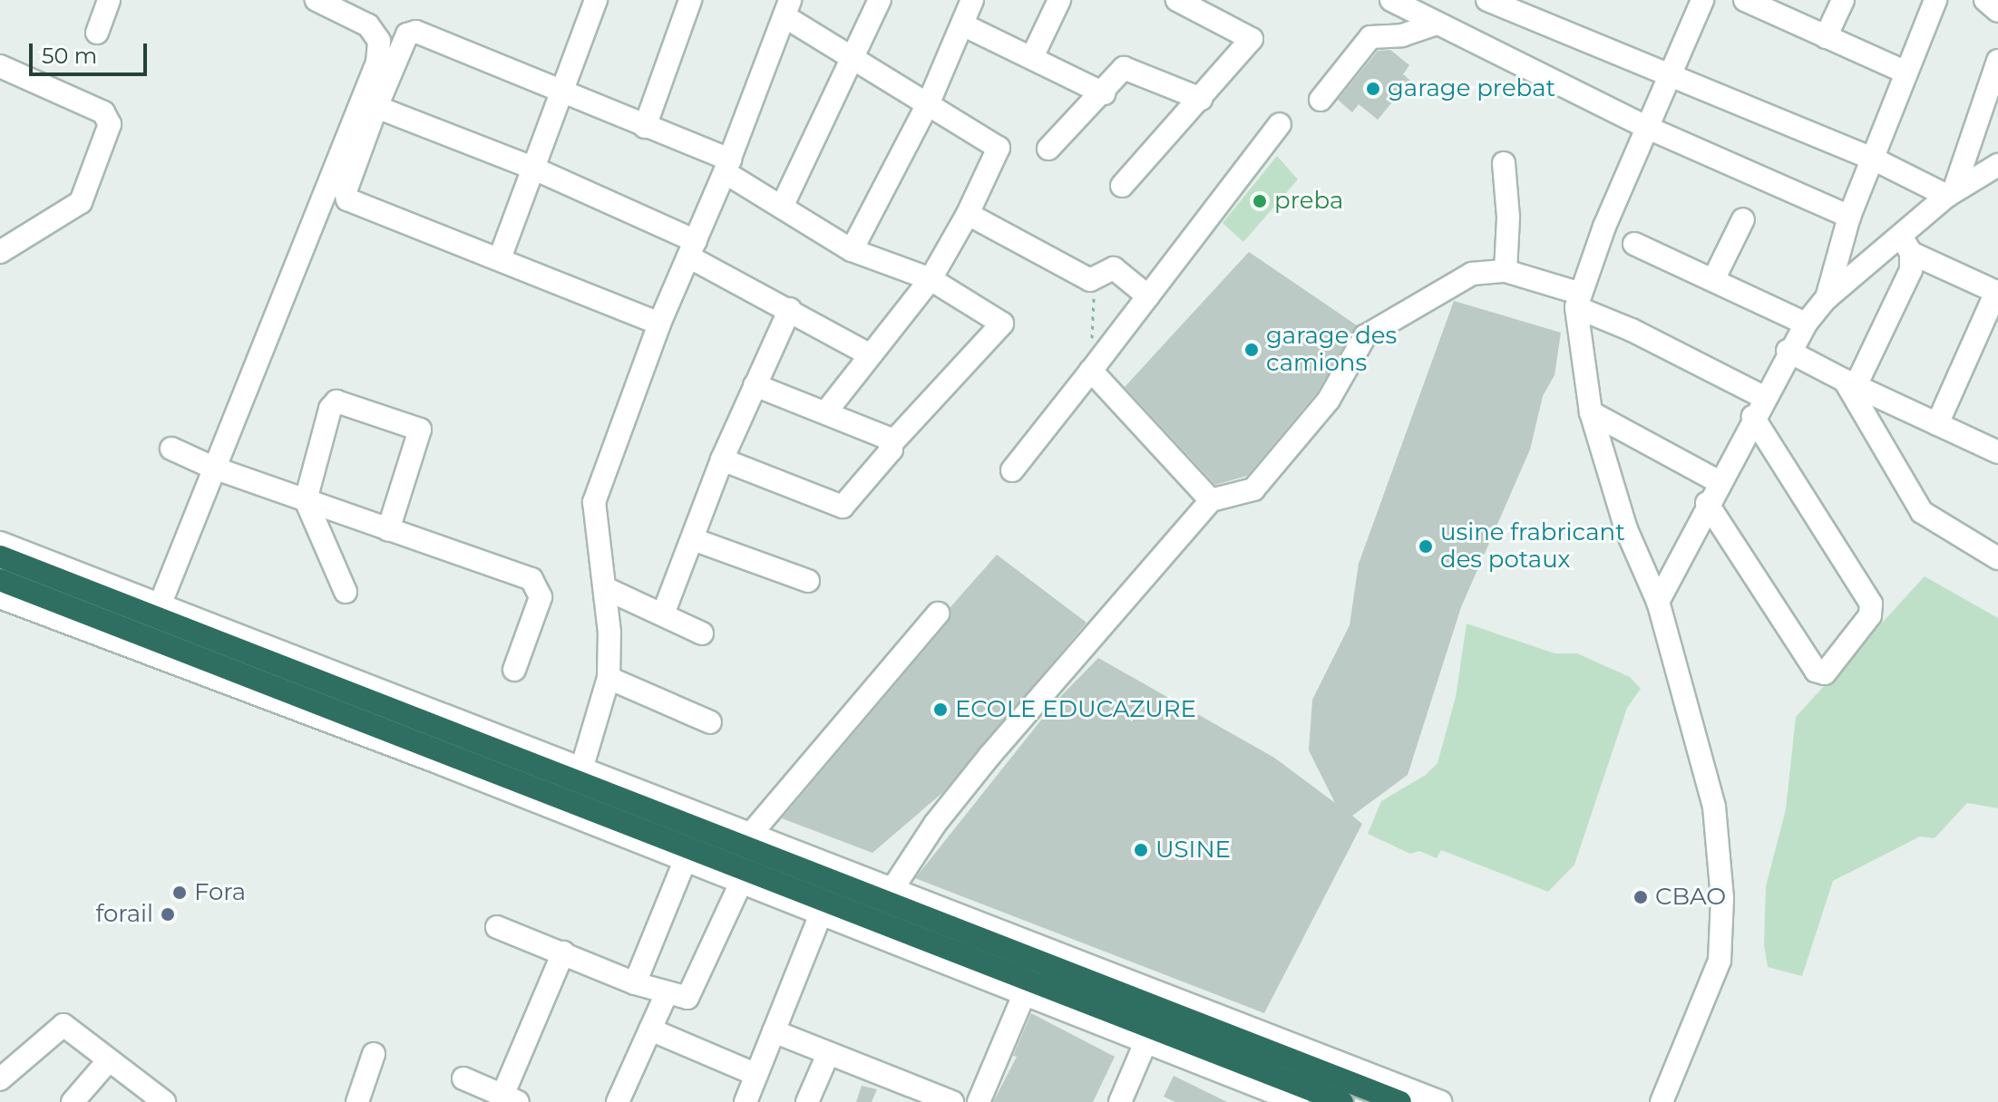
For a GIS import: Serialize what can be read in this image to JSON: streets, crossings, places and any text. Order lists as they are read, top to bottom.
{
  "places": [
    "garage prebat",
    "preba",
    "garage des camions",
    "usine frabricant des potaux",
    "ECOLE EDUCAZURE",
    "USINE",
    "Fora",
    "CBAO",
    "forail"
  ],
  "scale_bar": "50 m"
}
